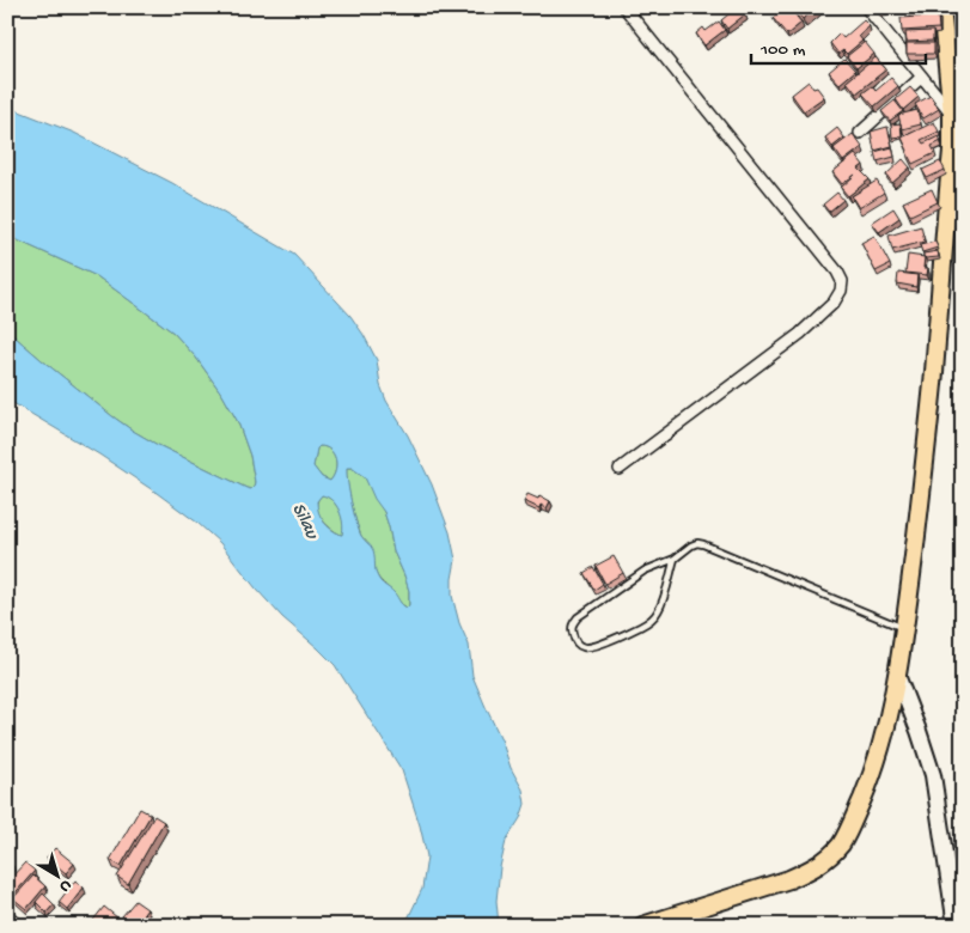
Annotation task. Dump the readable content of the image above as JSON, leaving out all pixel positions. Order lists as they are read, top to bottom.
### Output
{
  "water": ["Silau"],
  "scale_bar": "100 m",
  "north": "bottom right"
}
